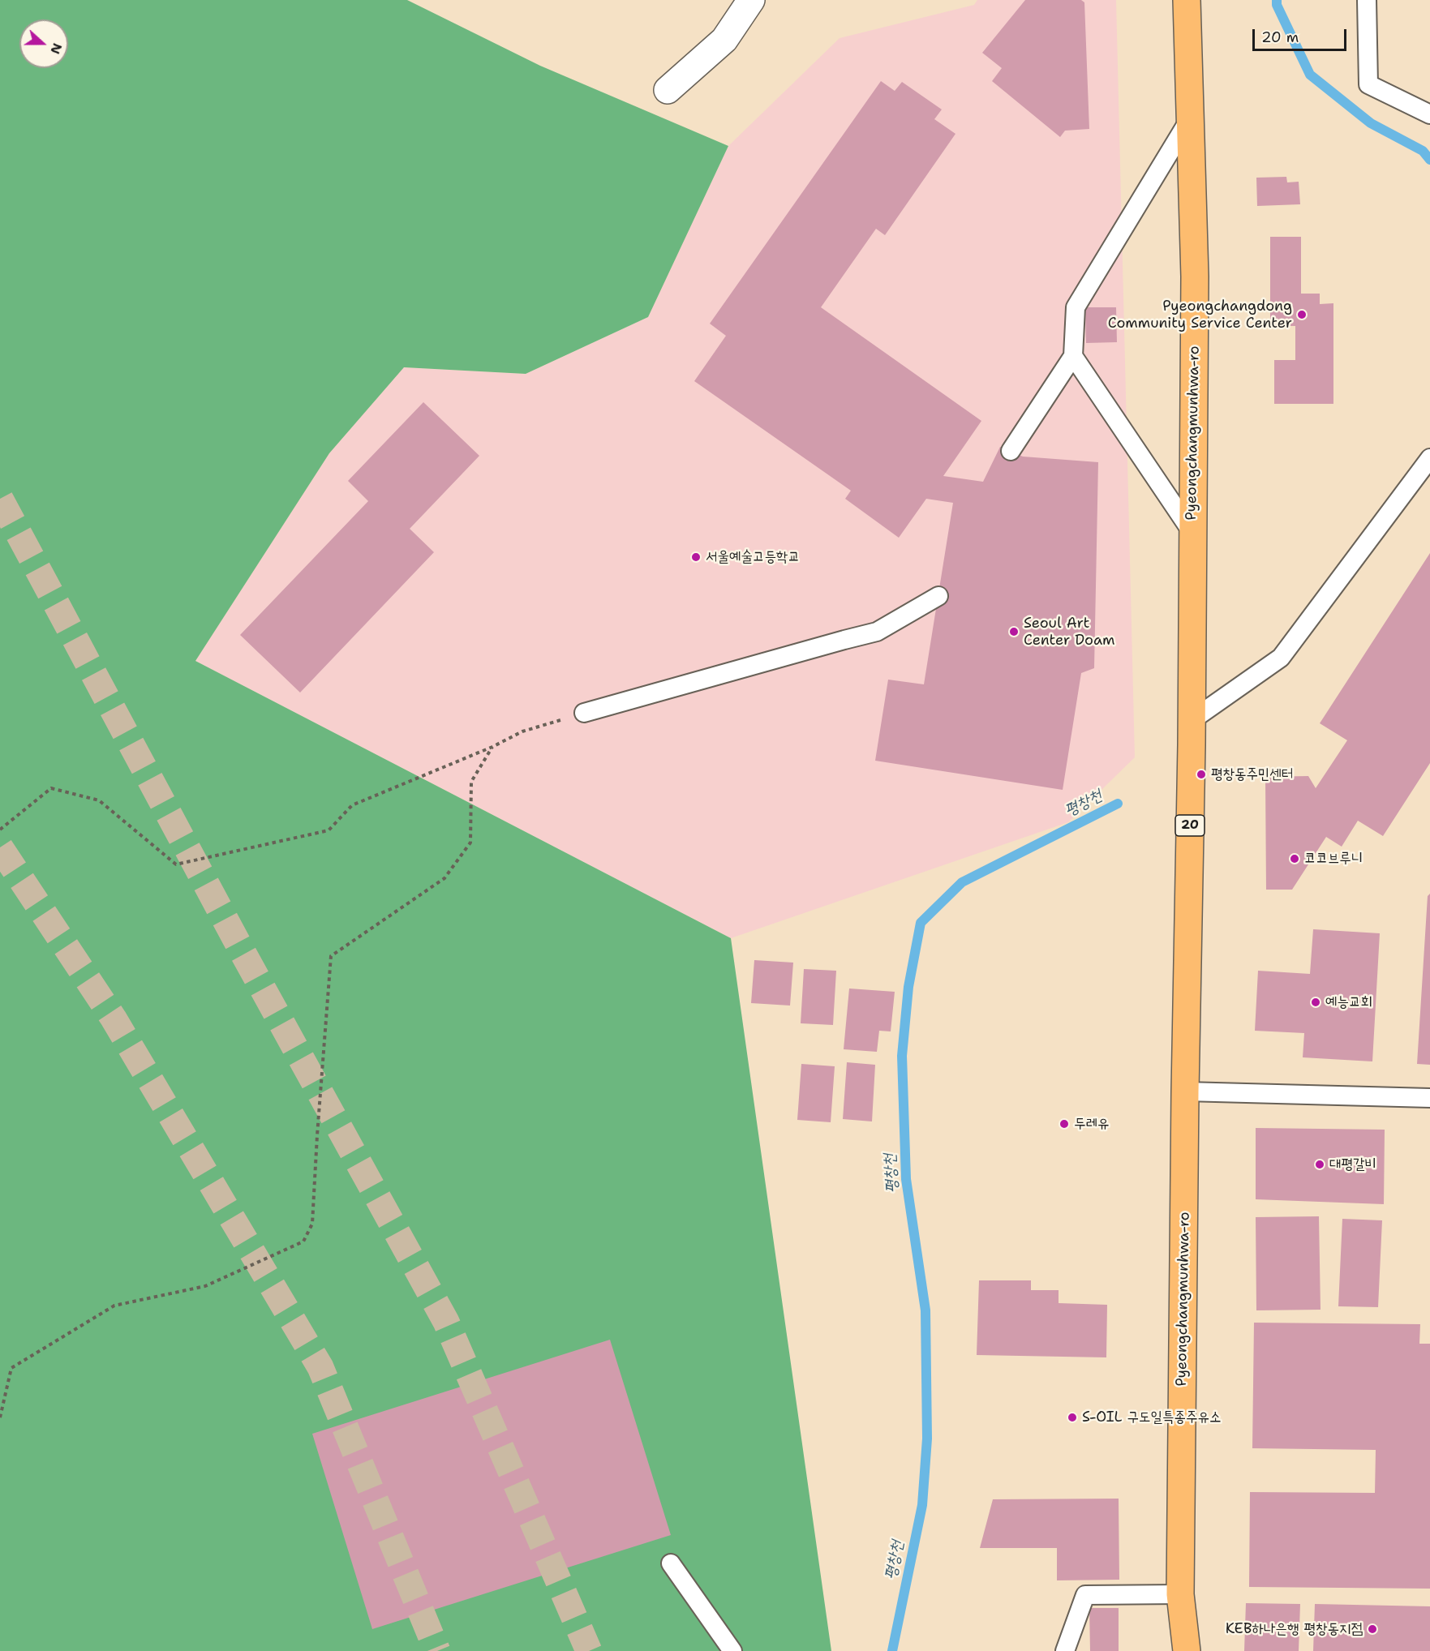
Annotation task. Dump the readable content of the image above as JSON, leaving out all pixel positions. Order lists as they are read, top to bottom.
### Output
{
  "streets": {
    "main road": ["Pyeongchangmunhwa-ro", "20"]
  },
  "water": ["평창천"],
  "places": [
    "Pyeongchangdong Community Service Center",
    "서울예술고등학교",
    "Seoul Art Center Doam",
    "평창동주민센터",
    "코코브루니",
    "예능교회",
    "두레유",
    "대평갈비",
    "S-OIL 구도일특종주유소",
    "KEB하나은행 평창동지점"
  ],
  "scale_bar": "20 m",
  "north": "right"
}
